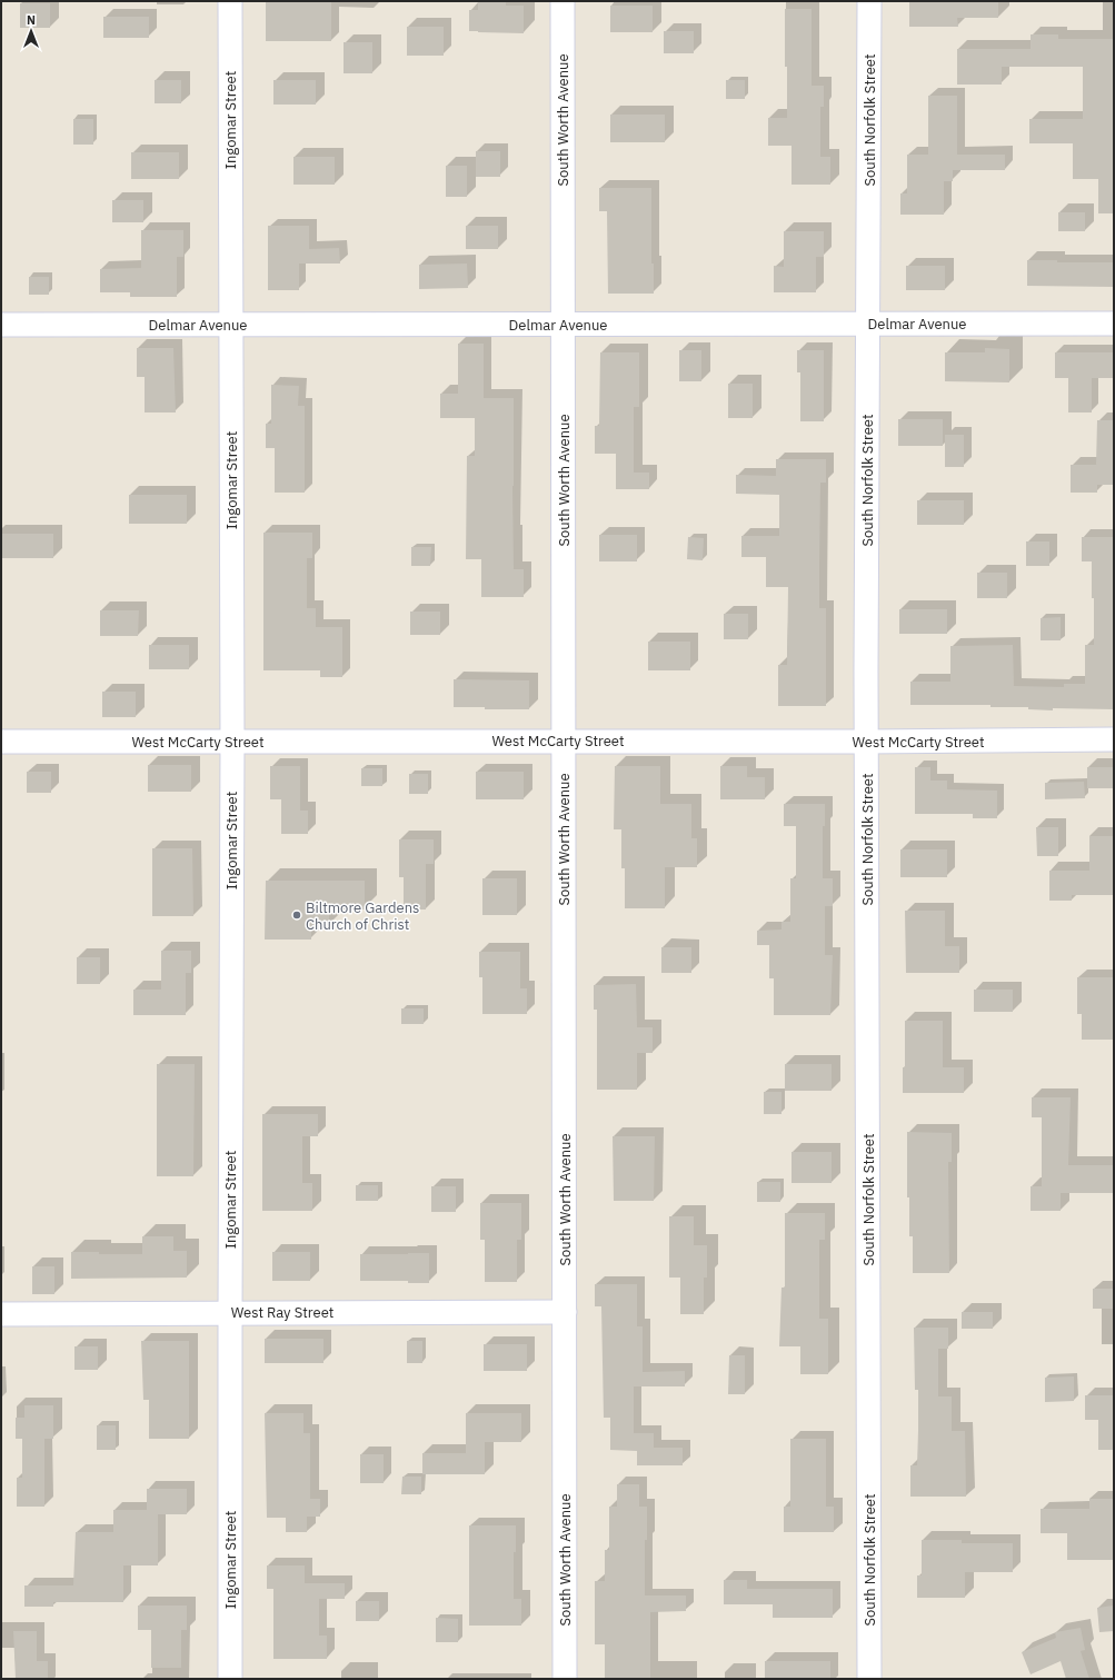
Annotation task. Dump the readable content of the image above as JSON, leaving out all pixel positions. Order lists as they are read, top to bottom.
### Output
{
  "streets": {
    "street": [
      "Ingomar Street",
      "South Worth Avenue",
      "South Norfolk Street",
      "Delmar Avenue",
      "West McCarty Street",
      "West Ray Street"
    ]
  },
  "crossings": [
    ["Ingomar Street", "Delmar Avenue"],
    ["Ingomar Street", "West McCarty Street"],
    ["Ingomar Street", "West Ray Street"],
    ["South Worth Avenue", "Delmar Avenue"],
    ["South Worth Avenue", "West McCarty Street"],
    ["South Worth Avenue", "West Ray Street"],
    ["South Norfolk Street", "Delmar Avenue"],
    ["South Norfolk Street", "West McCarty Street"]
  ],
  "places": ["Biltmore Gardens Church of Christ"],
  "north": "top"
}
